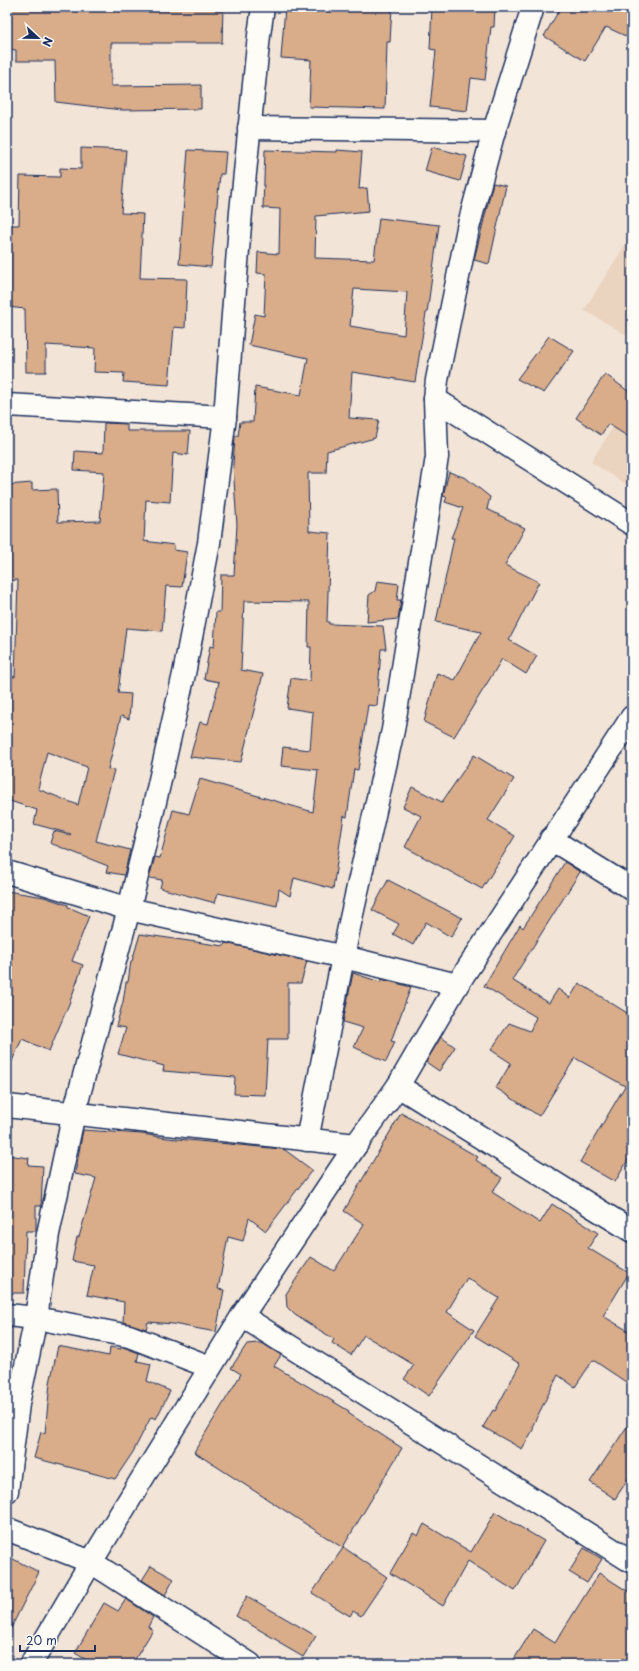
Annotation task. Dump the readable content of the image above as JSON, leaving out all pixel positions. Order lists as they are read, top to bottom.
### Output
{
  "scale_bar": "20 m",
  "north": "right"
}
